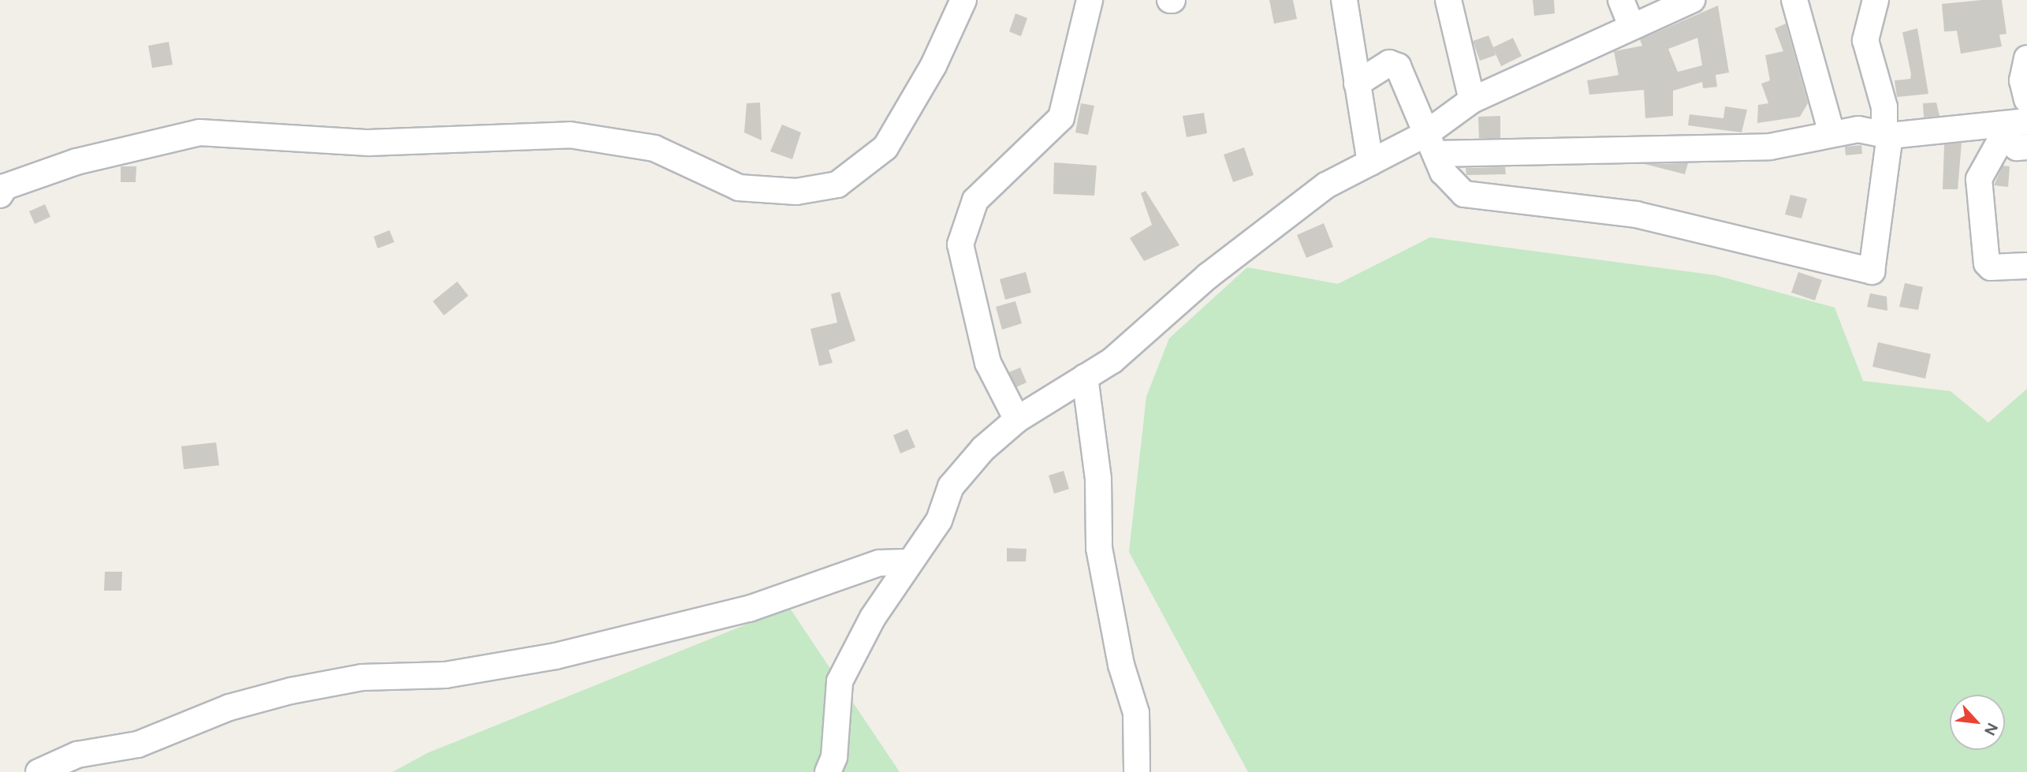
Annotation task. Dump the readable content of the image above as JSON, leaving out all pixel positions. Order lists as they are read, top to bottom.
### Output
{
  "north": "bottom right"
}
